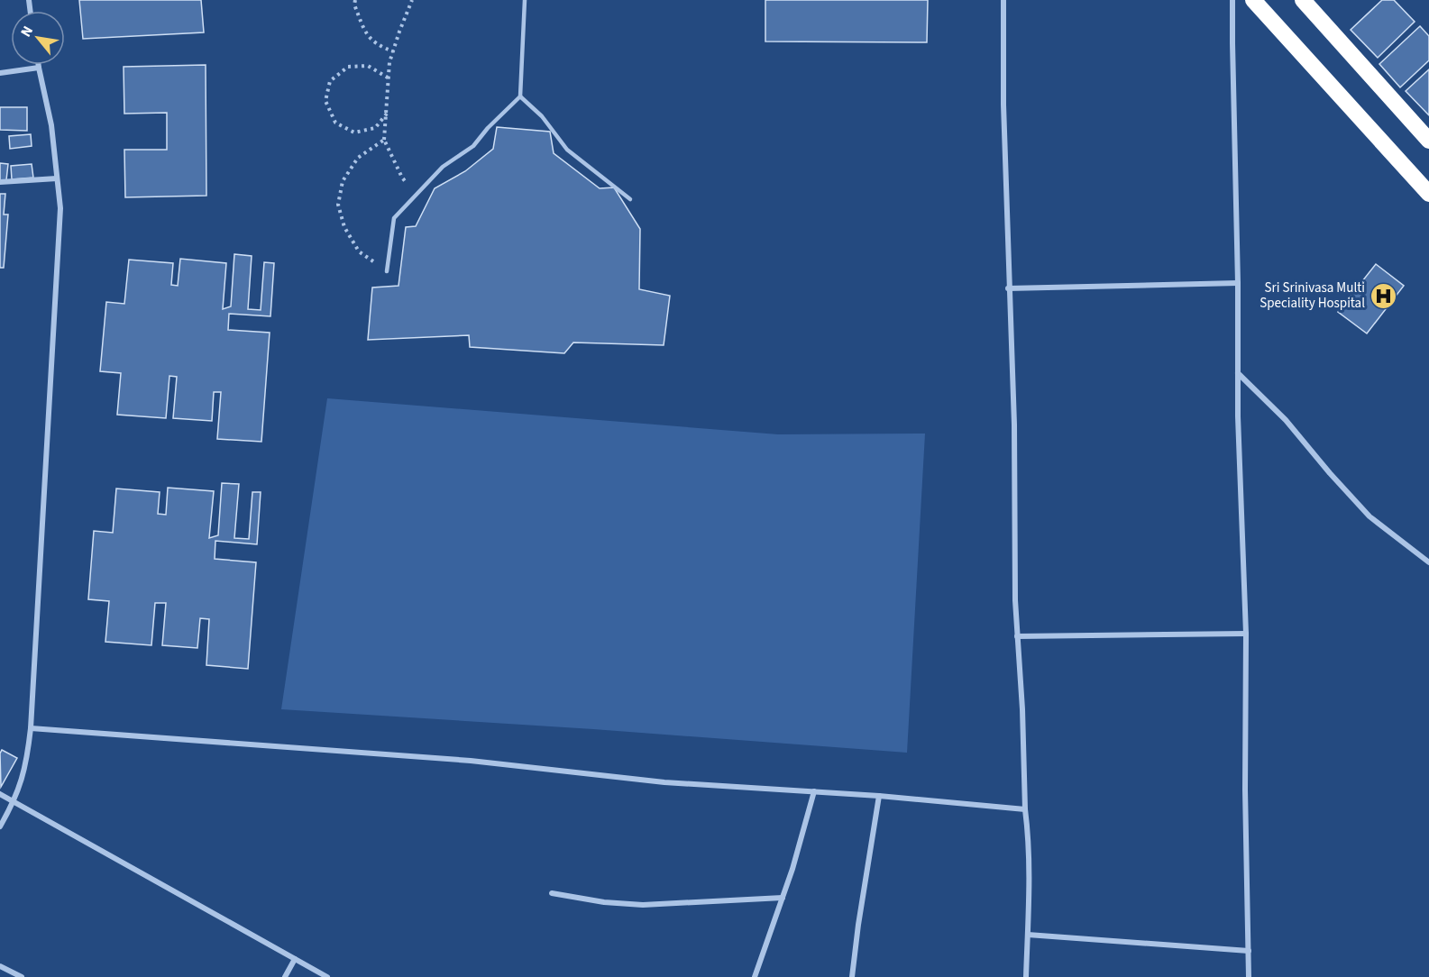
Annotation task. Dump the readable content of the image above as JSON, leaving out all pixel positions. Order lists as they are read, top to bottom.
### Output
{
  "places": {
    "hospital": ["Sri Srinivasa Multi Speciality Hospital"]
  },
  "north": "top left"
}
